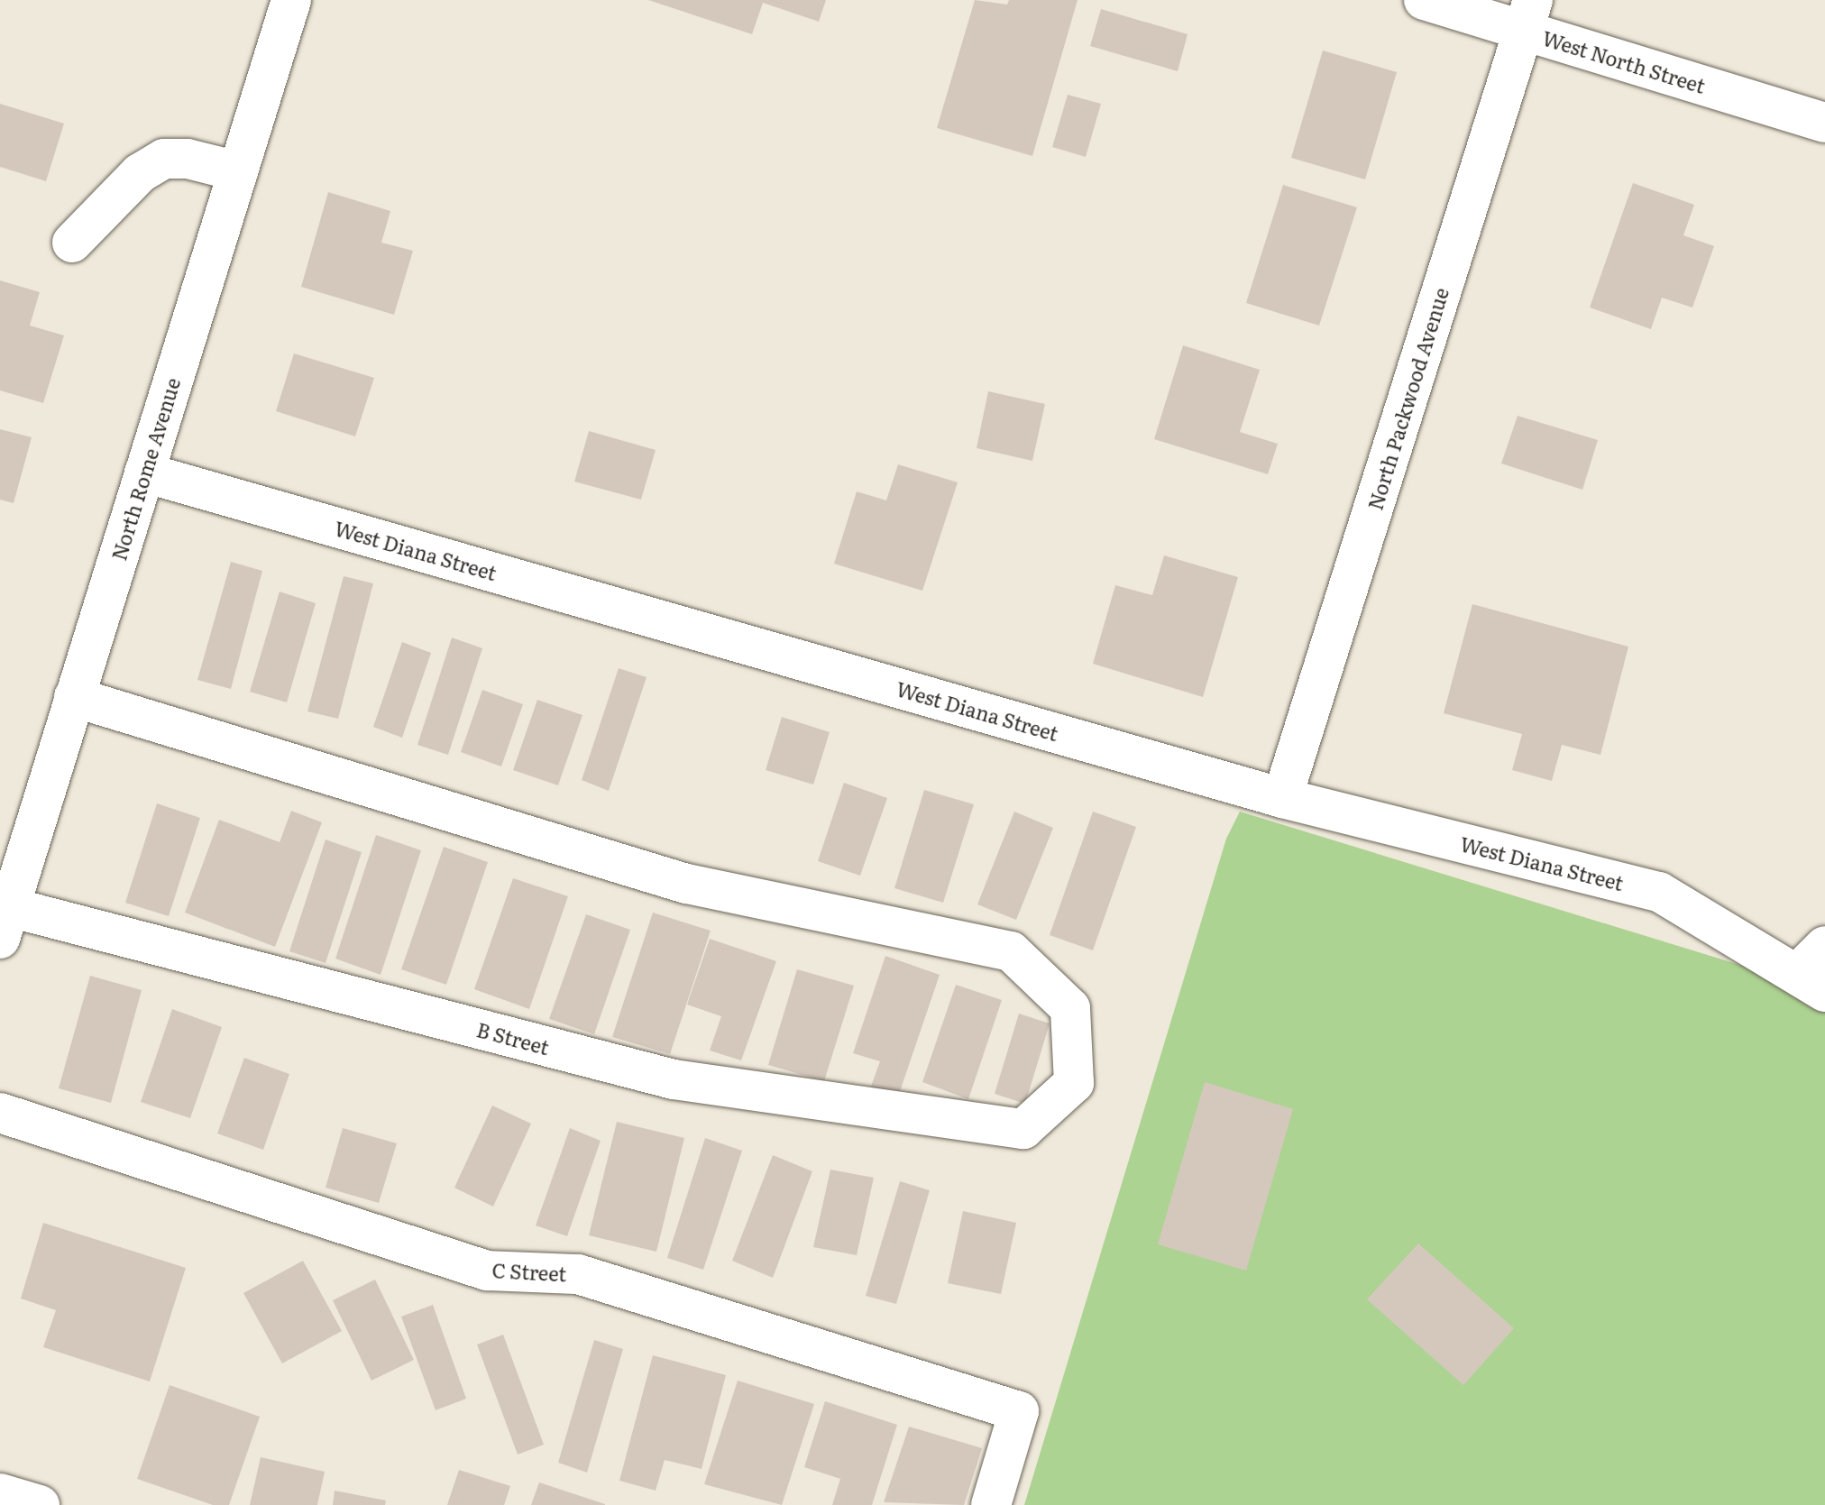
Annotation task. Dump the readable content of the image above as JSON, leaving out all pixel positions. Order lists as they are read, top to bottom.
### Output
{
  "streets": {
    "street": [
      "West North Street",
      "North Packwood Avenue",
      "North Rome Avenue",
      "West Diana Street",
      "B Street",
      "C Street"
    ]
  },
  "crossings": [
    ["West North Street", "North Packwood Avenue"],
    ["North Packwood Avenue", "West Diana Street"],
    ["North Rome Avenue", "West Diana Street"],
    ["North Rome Avenue", "B Street"]
  ]
}
